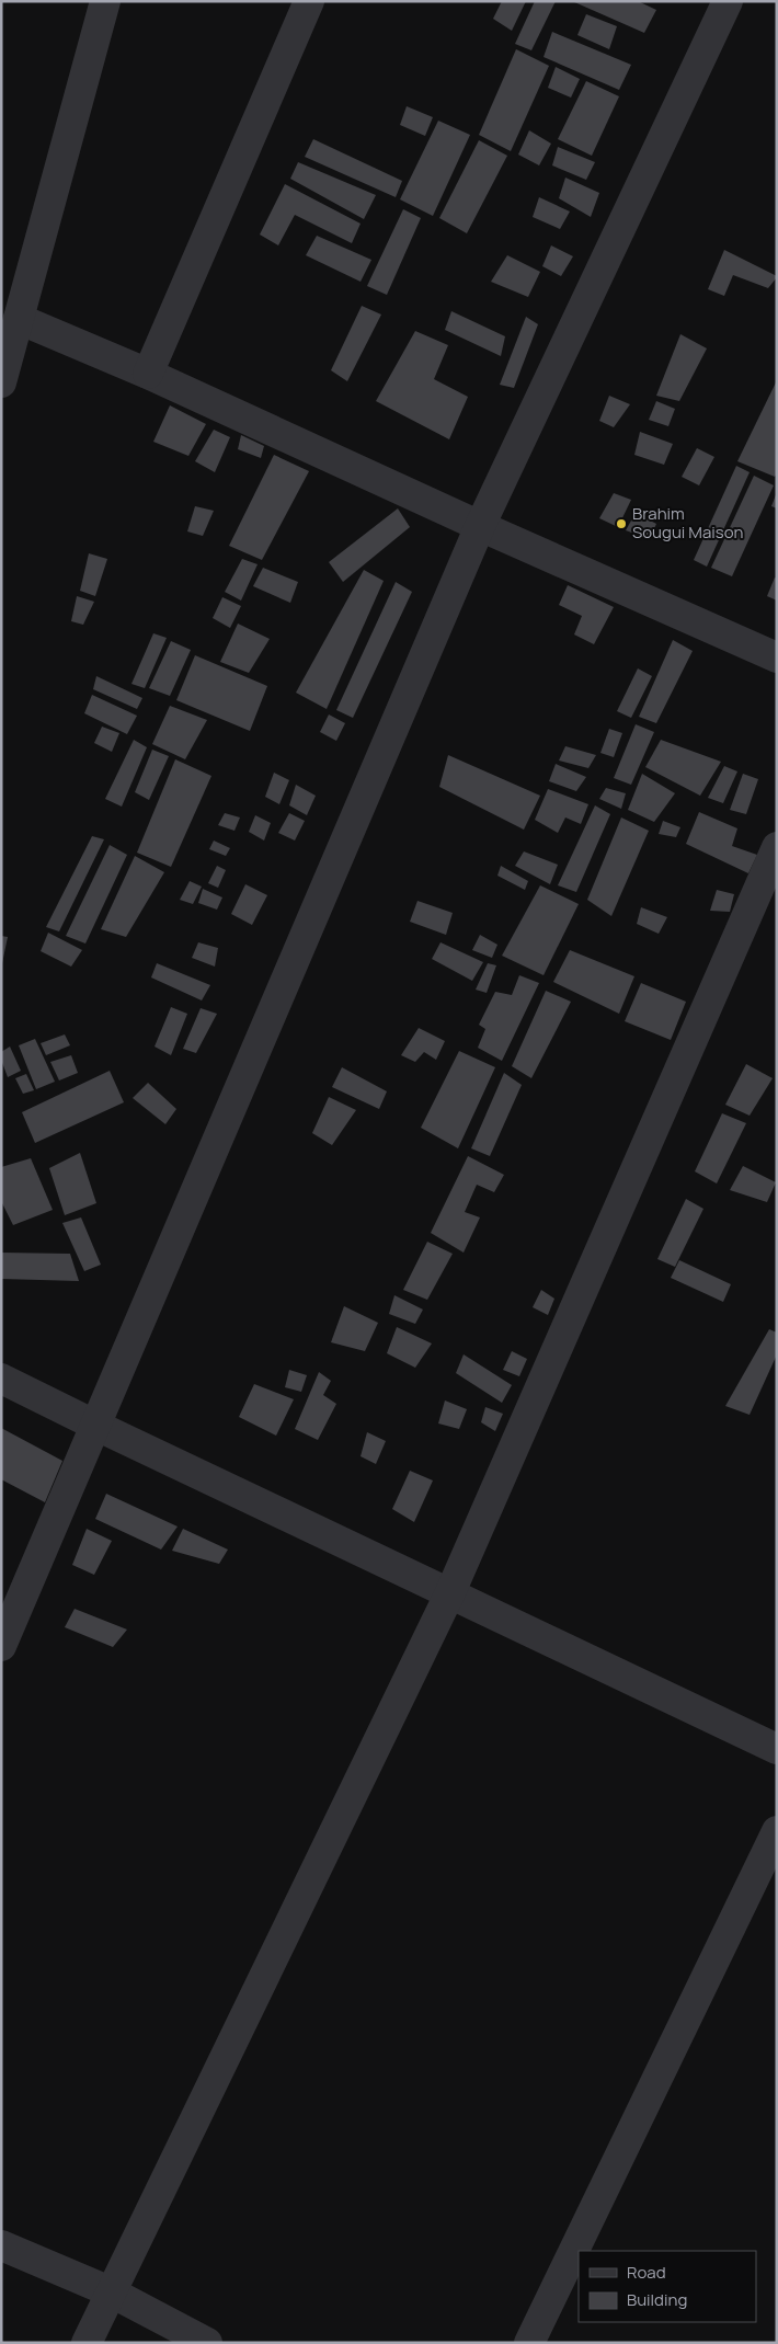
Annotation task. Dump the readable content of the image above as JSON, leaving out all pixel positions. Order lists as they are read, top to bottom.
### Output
{
  "places": ["Brahim Sougui Maison"],
  "legend": ["Road", "Building"]
}
